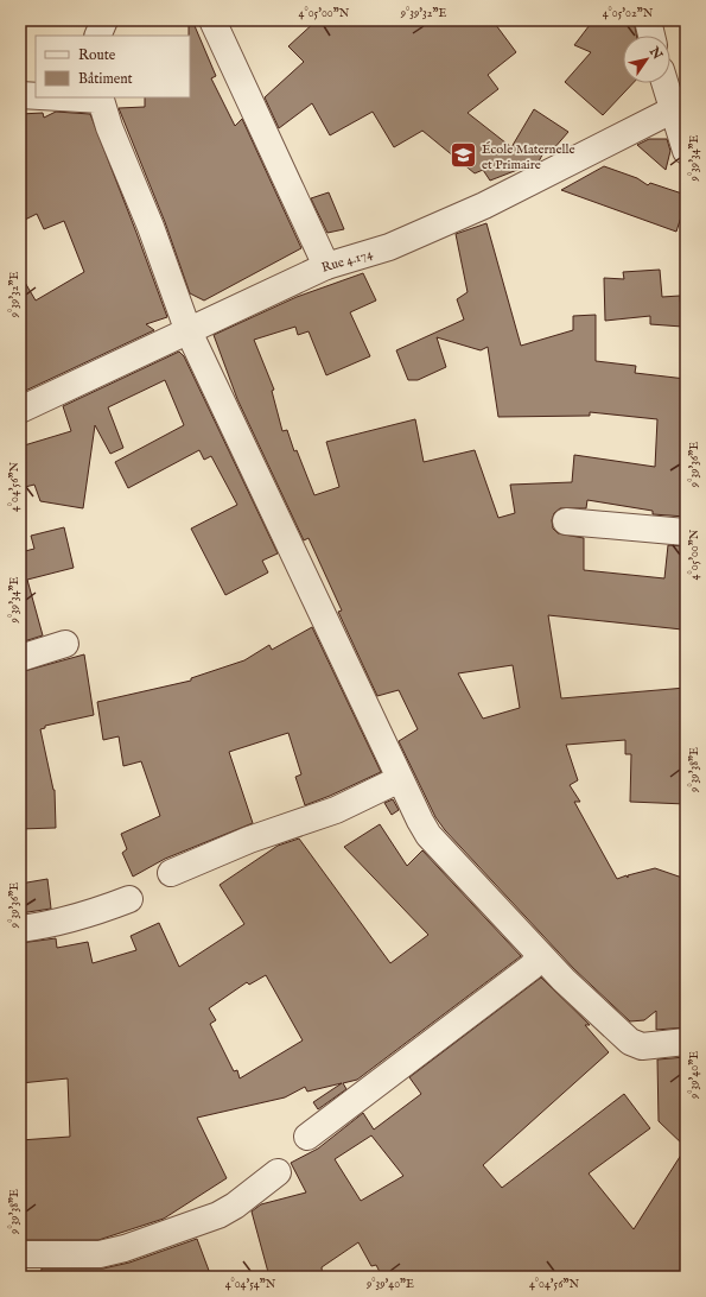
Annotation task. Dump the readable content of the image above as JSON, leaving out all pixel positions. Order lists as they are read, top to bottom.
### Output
{
  "streets": {
    "street": ["Rue 4.174"]
  },
  "places": {
    "school or university": ["École Maternelle et Primaire"]
  },
  "legend": ["Route", "Bâtiment"],
  "north": "top right",
  "coordinates": [
    "4°05'00\"N",
    "9°39'32\"E",
    "4°05'02\"N",
    "9°39'34\"E",
    "9°39'36\"E",
    "4°04'56\"N",
    "9°39'38\"E",
    "9°39'40\"E",
    "4°04'54\"N"
  ]
}
